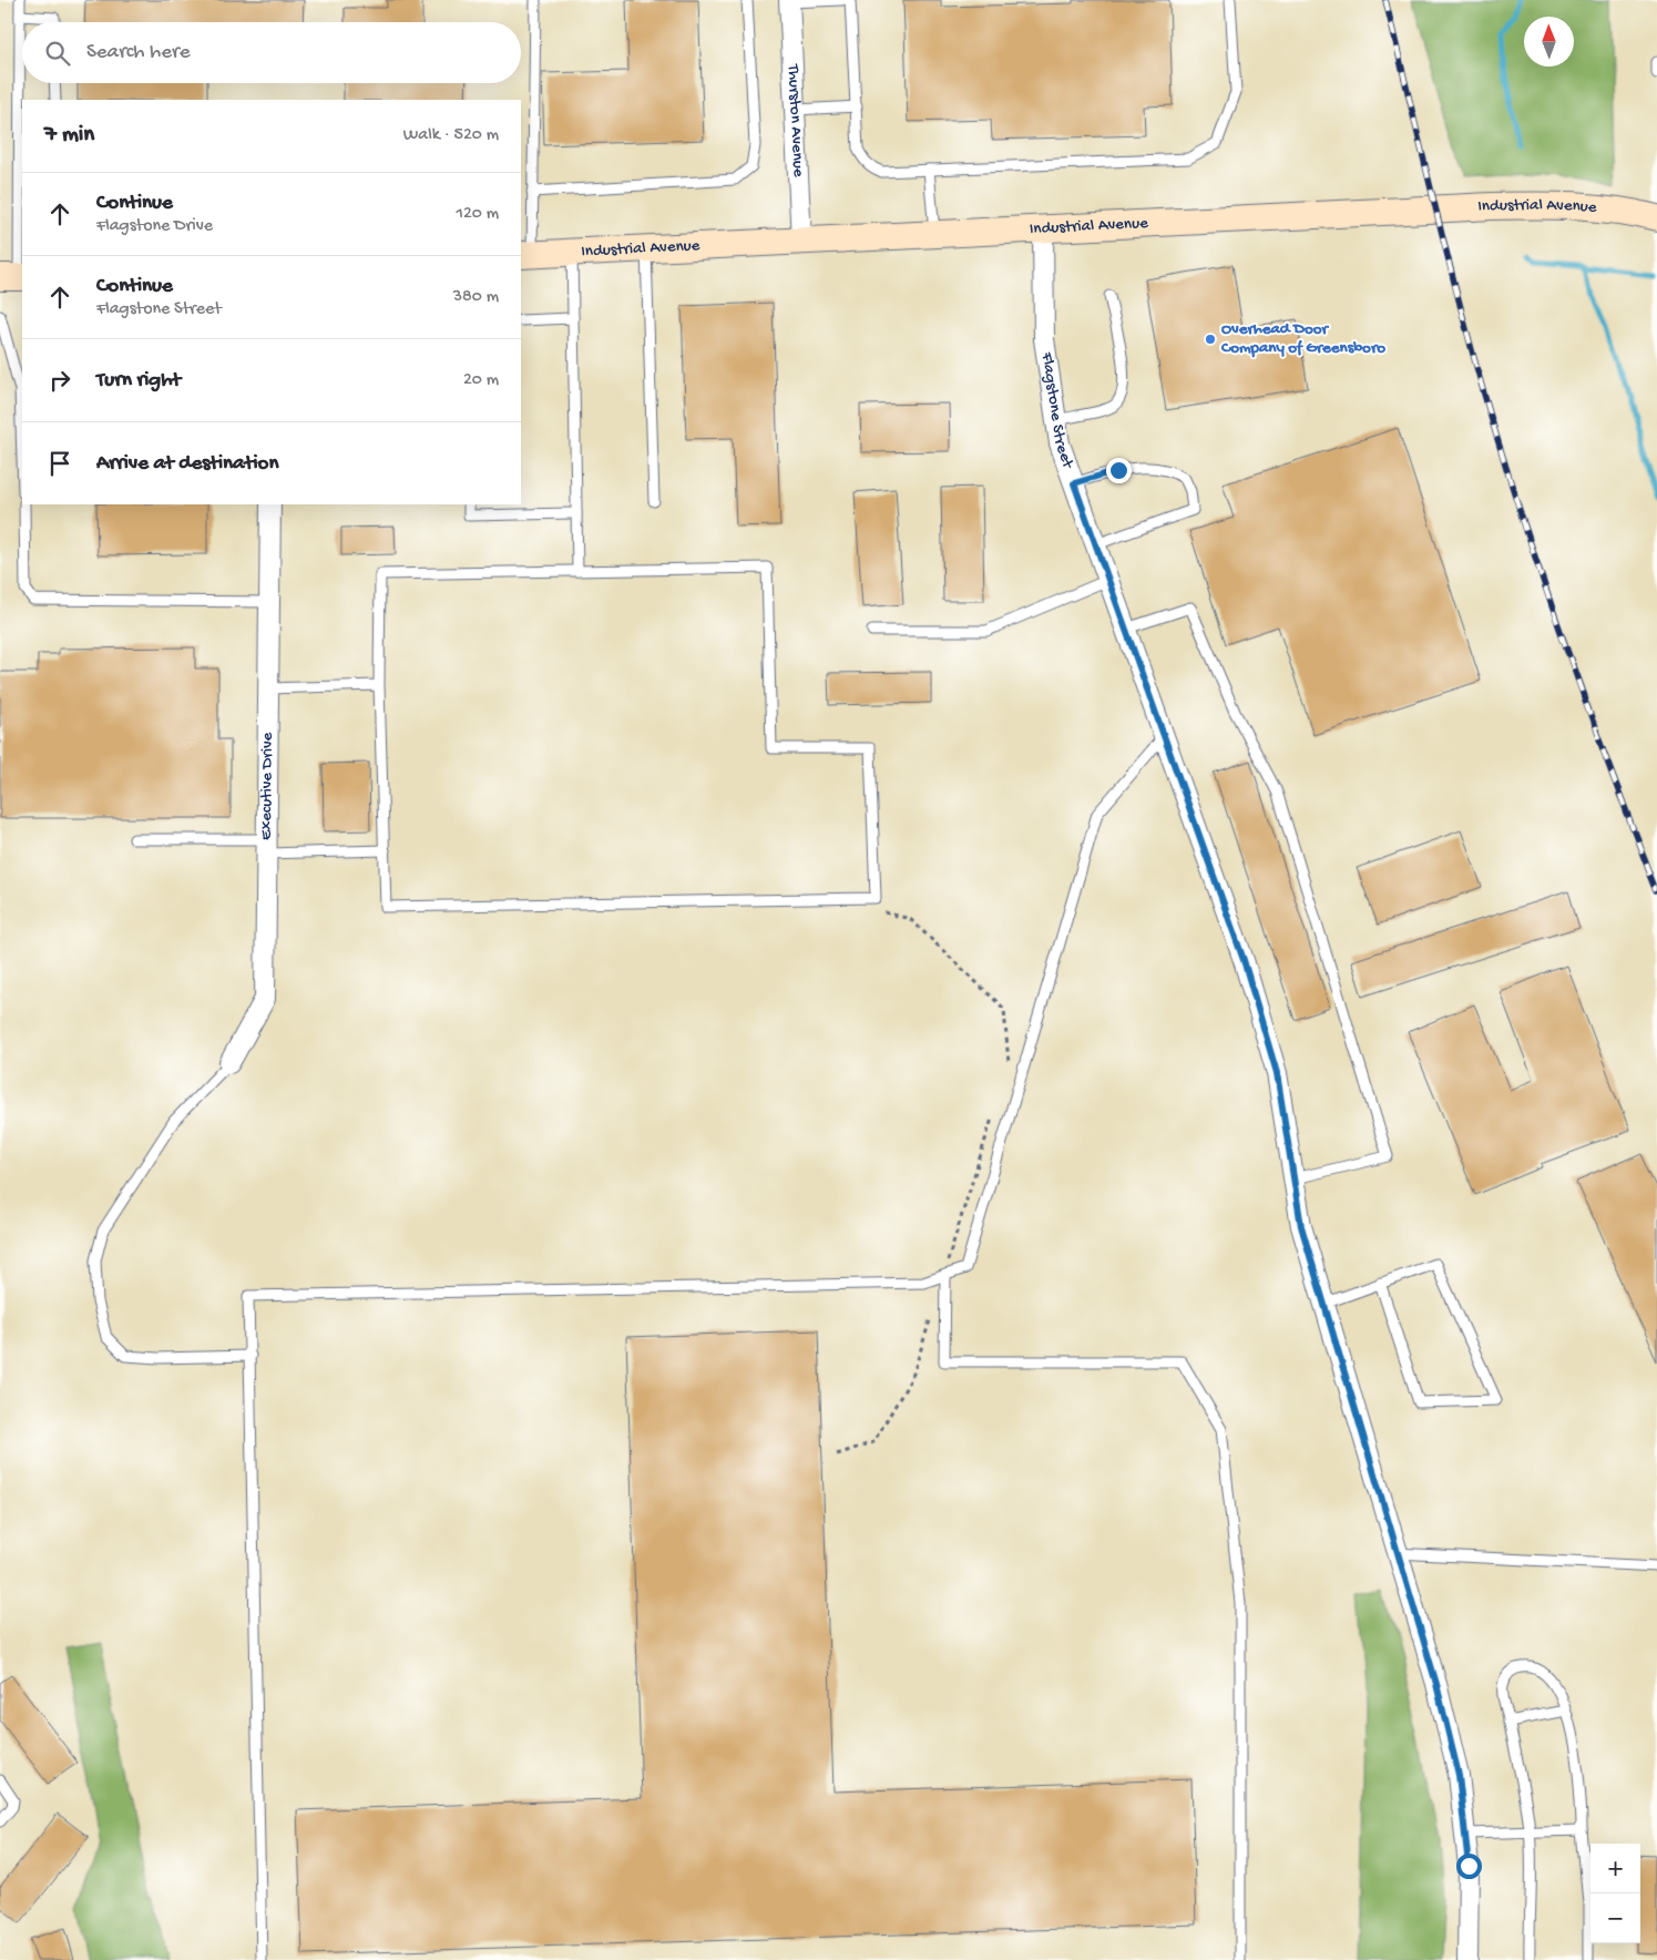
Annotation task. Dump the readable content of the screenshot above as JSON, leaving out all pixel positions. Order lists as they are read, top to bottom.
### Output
{
  "streets": {
    "main road": ["Industrial Avenue"],
    "street": ["Thurston Avenue", "Flagstone Street", "Executive Drive"]
  },
  "crossings": [
    ["Thurston Avenue", "Industrial Avenue"],
    ["Industrial Avenue", "Flagstone Street"]
  ],
  "places": ["Overhead Door Company of Greensboro"],
  "north": "top",
  "page": {
    "search": "Search here",
    "heading": ["7 min", "Walk · 520 m"],
    "list": [
      ["Continue", "Flagstone Drive", "120 m"],
      ["Continue", "Flagstone Street", "380 m"],
      ["Turn right", "20 m"],
      "Arrive at destination"
    ],
    "map_buttons": ["+", "−"]
  }
}
